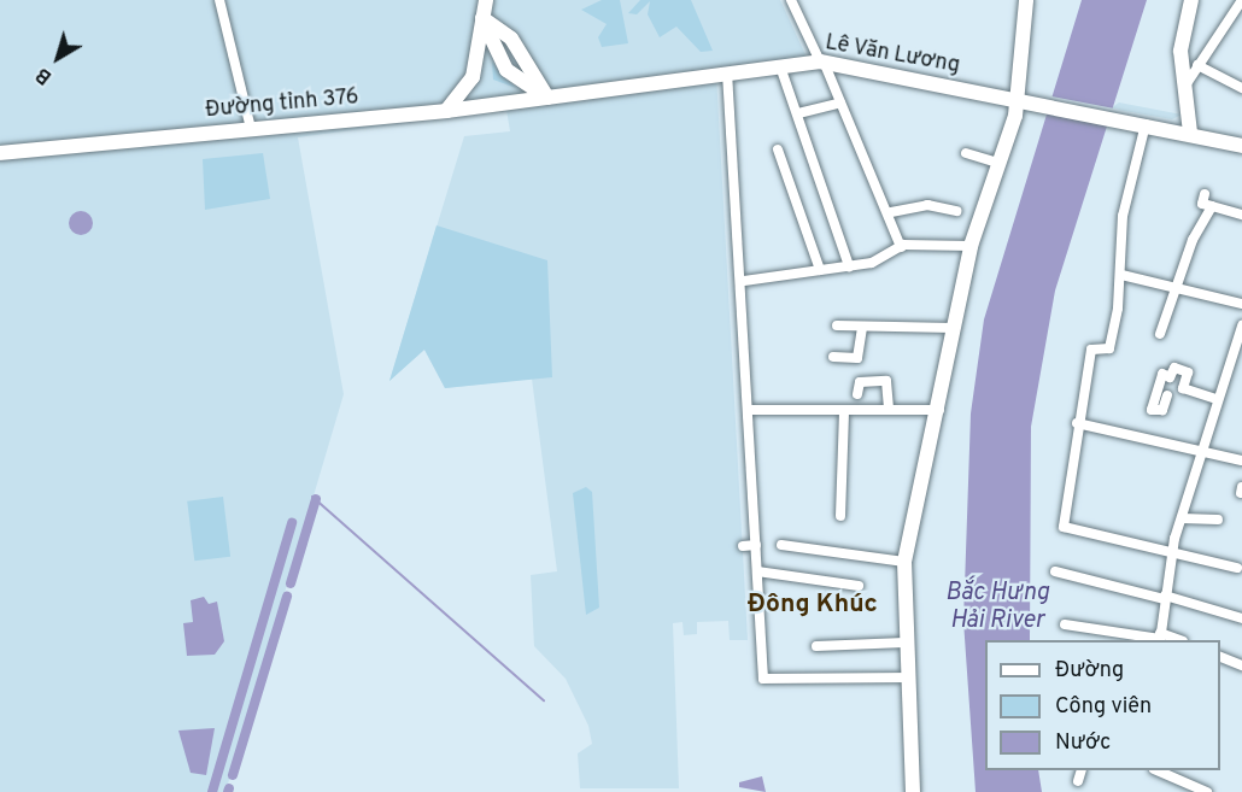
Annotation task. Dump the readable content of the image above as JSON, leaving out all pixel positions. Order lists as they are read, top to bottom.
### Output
{
  "streets": {
    "main road": ["Lê Văn Lương", "Đường tỉnh 376"]
  },
  "crossings": [
    ["Lê Văn Lương", "Đường tỉnh 376"]
  ],
  "districts": ["Đông Khúc"],
  "water": ["Bắc Hưng Hải River"],
  "legend": ["Đường", "Công viên", "Nước"],
  "north": "bottom left"
}
